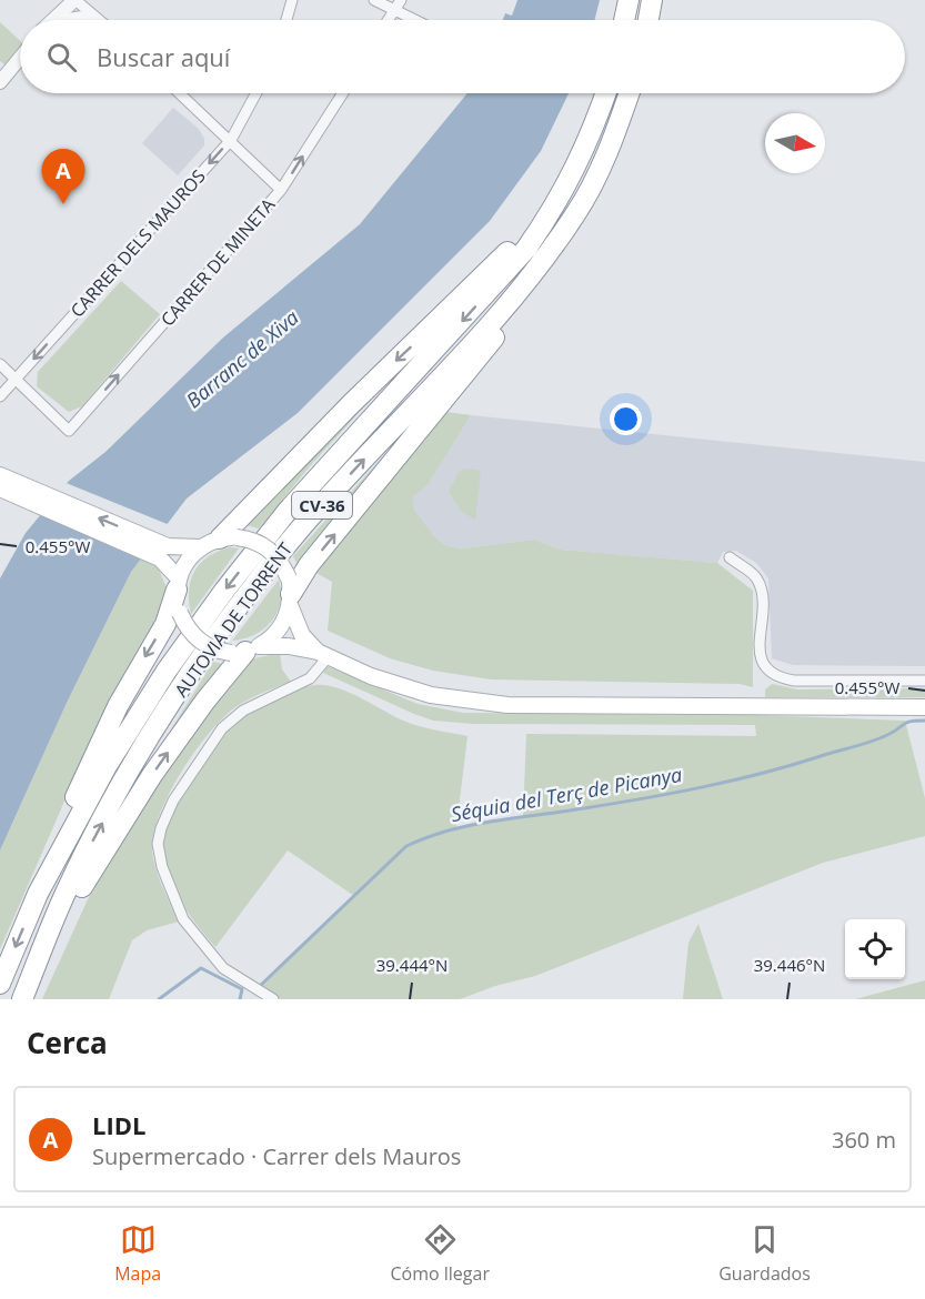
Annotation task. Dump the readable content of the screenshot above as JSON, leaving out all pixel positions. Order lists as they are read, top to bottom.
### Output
{
  "streets": {
    "highway": ["CV-36", "AUTOVIA DE TORRENT"],
    "street": ["CARRER DELS MAUROS", "CARRER DE MINETA"]
  },
  "crossings": [
    ["CARRER DELS MAUROS", "CARRER DE MINETA"]
  ],
  "one_way": ["CARRER DELS MAUROS", "CARRER DE MINETA"],
  "water": ["Barranc de Xiva", "Séquia del Terç de Picanya"],
  "north": "right",
  "page": {
    "search": "Buscar aquí",
    "pins": "A",
    "heading": "Cerca",
    "list": [
      {
        "mark": "A",
        "name": "LIDL",
        "note": "Supermercado · Carrer dels Mauros",
        "value": "360 m"
      }
    ],
    "nav": ["Mapa", "Cómo llegar", "Guardados"]
  },
  "coordinates": ["0.455°W", "39.444°N", "39.446°N"]
}
